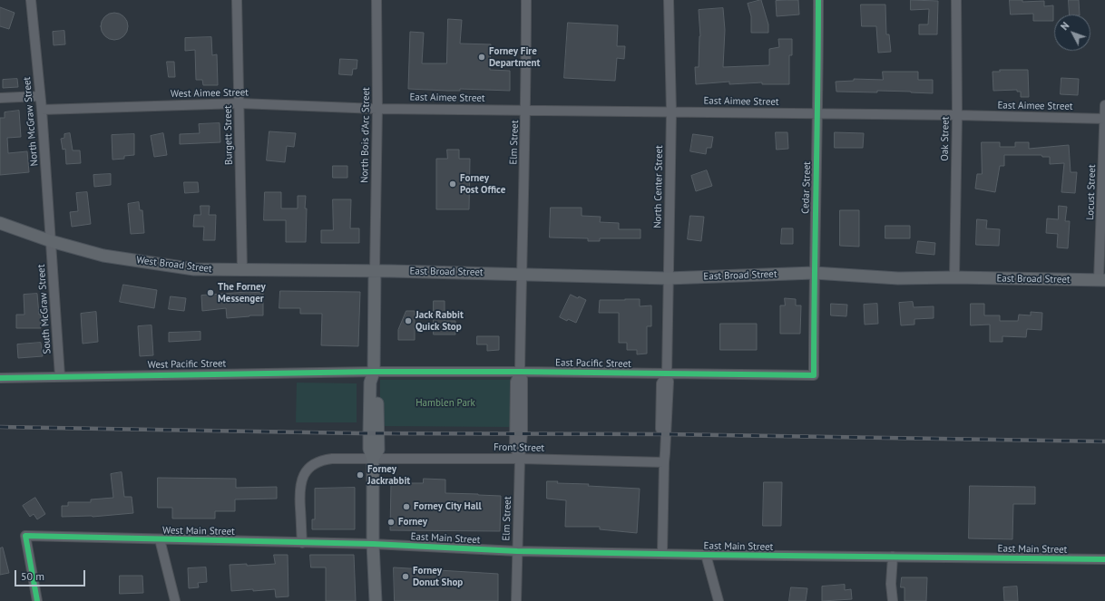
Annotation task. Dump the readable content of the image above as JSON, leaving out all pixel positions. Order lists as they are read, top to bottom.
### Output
{
  "streets": {
    "main road": ["West Broad Street", "East Broad Street"],
    "street": [
      "West Aimee Street",
      "East Aimee Street",
      "North McGraw Street",
      "Burgett Street",
      "North Bois d’Arc Street",
      "Oak Street",
      "Elm Street",
      "North Center Street",
      "Cedar Street",
      "Locust Street",
      "South McGraw Street",
      "East Pacific Street",
      "West Pacific Street",
      "Front Street",
      "West Main Street",
      "East Main Street"
    ]
  },
  "crossings": [
    ["West Aimee Street", "East Aimee Street"],
    ["West Aimee Street", "North McGraw Street"],
    ["West Aimee Street", "Burgett Street"],
    ["West Aimee Street", "North Bois d’Arc Street"],
    ["East Aimee Street", "North Bois d’Arc Street"],
    ["East Aimee Street", "Oak Street"],
    ["East Aimee Street", "Elm Street"],
    ["East Aimee Street", "North Center Street"],
    ["East Aimee Street", "Cedar Street"],
    ["East Aimee Street", "Locust Street"],
    ["North McGraw Street", "West Broad Street"],
    ["North McGraw Street", "South McGraw Street"],
    ["Burgett Street", "West Broad Street"],
    ["North Bois d’Arc Street", "West Broad Street"],
    ["North Bois d’Arc Street", "East Broad Street"],
    ["Oak Street", "East Broad Street"],
    ["Elm Street", "East Broad Street"],
    ["Elm Street", "East Pacific Street"],
    ["Elm Street", "Front Street"],
    ["Elm Street", "East Main Street"],
    ["North Center Street", "East Broad Street"],
    ["North Center Street", "East Pacific Street"],
    ["North Center Street", "Front Street"],
    ["North Center Street", "East Main Street"],
    ["Cedar Street", "East Broad Street"],
    ["Cedar Street", "East Pacific Street"],
    ["Locust Street", "East Broad Street"],
    ["West Broad Street", "East Broad Street"],
    ["West Broad Street", "South McGraw Street"],
    ["South McGraw Street", "West Pacific Street"],
    ["East Pacific Street", "West Pacific Street"],
    ["Front Street", "West Main Street"],
    ["West Main Street", "East Main Street"]
  ],
  "parks": ["Hamblen Park"],
  "places": [
    "Forney Fire Department",
    "Forney Post Office",
    "The Forney Messenger",
    "Jack Rabbit Quick Stop",
    "Forney Jackrabbit",
    "Forney City Hall",
    "Forney",
    "Forney Donut Shop"
  ],
  "scale_bar": "50 m",
  "north": "top left"
}
